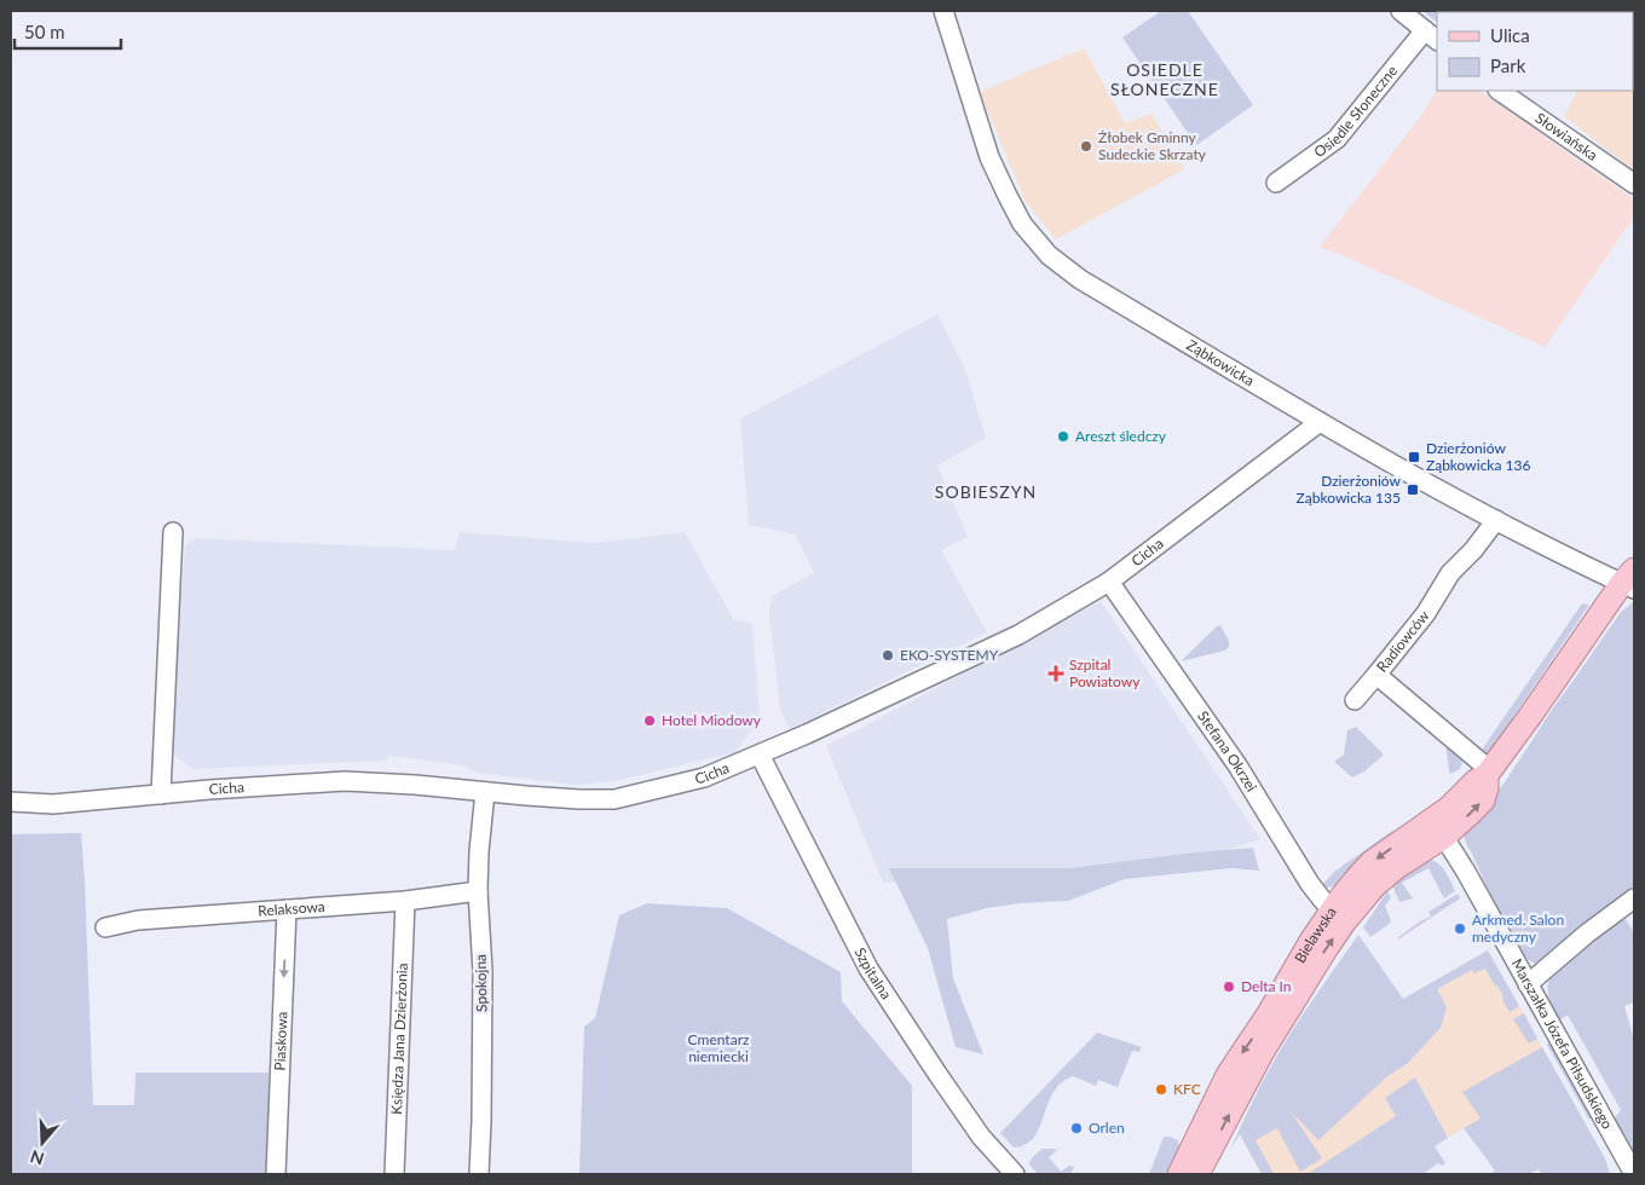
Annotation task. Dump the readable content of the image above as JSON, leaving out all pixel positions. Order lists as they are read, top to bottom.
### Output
{
  "streets": {
    "main road": ["Bielawska"],
    "street": [
      "Osiedle Słoneczne",
      "Słowiańska",
      "Ząbkowicka",
      "Cicha",
      "Radiowców",
      "Stefana Okrzei",
      "Relaksowa",
      "Szpitalna",
      "Spokojna",
      "Księdza Jana Dzierżonia",
      "Piaskowa",
      "Marszałka Józefa Piłsudskiego"
    ]
  },
  "crossings": [
    ["Ząbkowicka", "Cicha"],
    ["Ząbkowicka", "Radiowców"],
    ["Ząbkowicka", "Bielawska"],
    ["Cicha", "Stefana Okrzei"],
    ["Cicha", "Szpitalna"],
    ["Cicha", "Spokojna"],
    ["Radiowców", "Bielawska"],
    ["Stefana Okrzei", "Bielawska"],
    ["Relaksowa", "Spokojna"],
    ["Relaksowa", "Księdza Jana Dzierżonia"],
    ["Relaksowa", "Piaskowa"],
    ["Bielawska", "Marszałka Józefa Piłsudskiego"]
  ],
  "one_way": ["Piaskowa"],
  "districts": ["OSIEDLE SŁONECZNE", "SOBIESZYN"],
  "parks": ["Cmentarz niemiecki"],
  "places": {
    "other": [
      "Żłobek Gminny Sudeckie Skrzaty",
      "Areszt śledczy",
      "EKO-SYSTEMY",
      "Hotel Miodowy",
      "Arkmed. Salon medyczny",
      "Delta In",
      "KFC",
      "Orlen"
    ],
    "transit": ["Dzierżoniów Ząbkowicka 136", "Dzierżoniów Ząbkowicka 135"],
    "health": ["Szpital Powiatowy"]
  },
  "legend": ["Ulica", "Park"],
  "scale_bar": "50 m",
  "north": "bottom"
}
